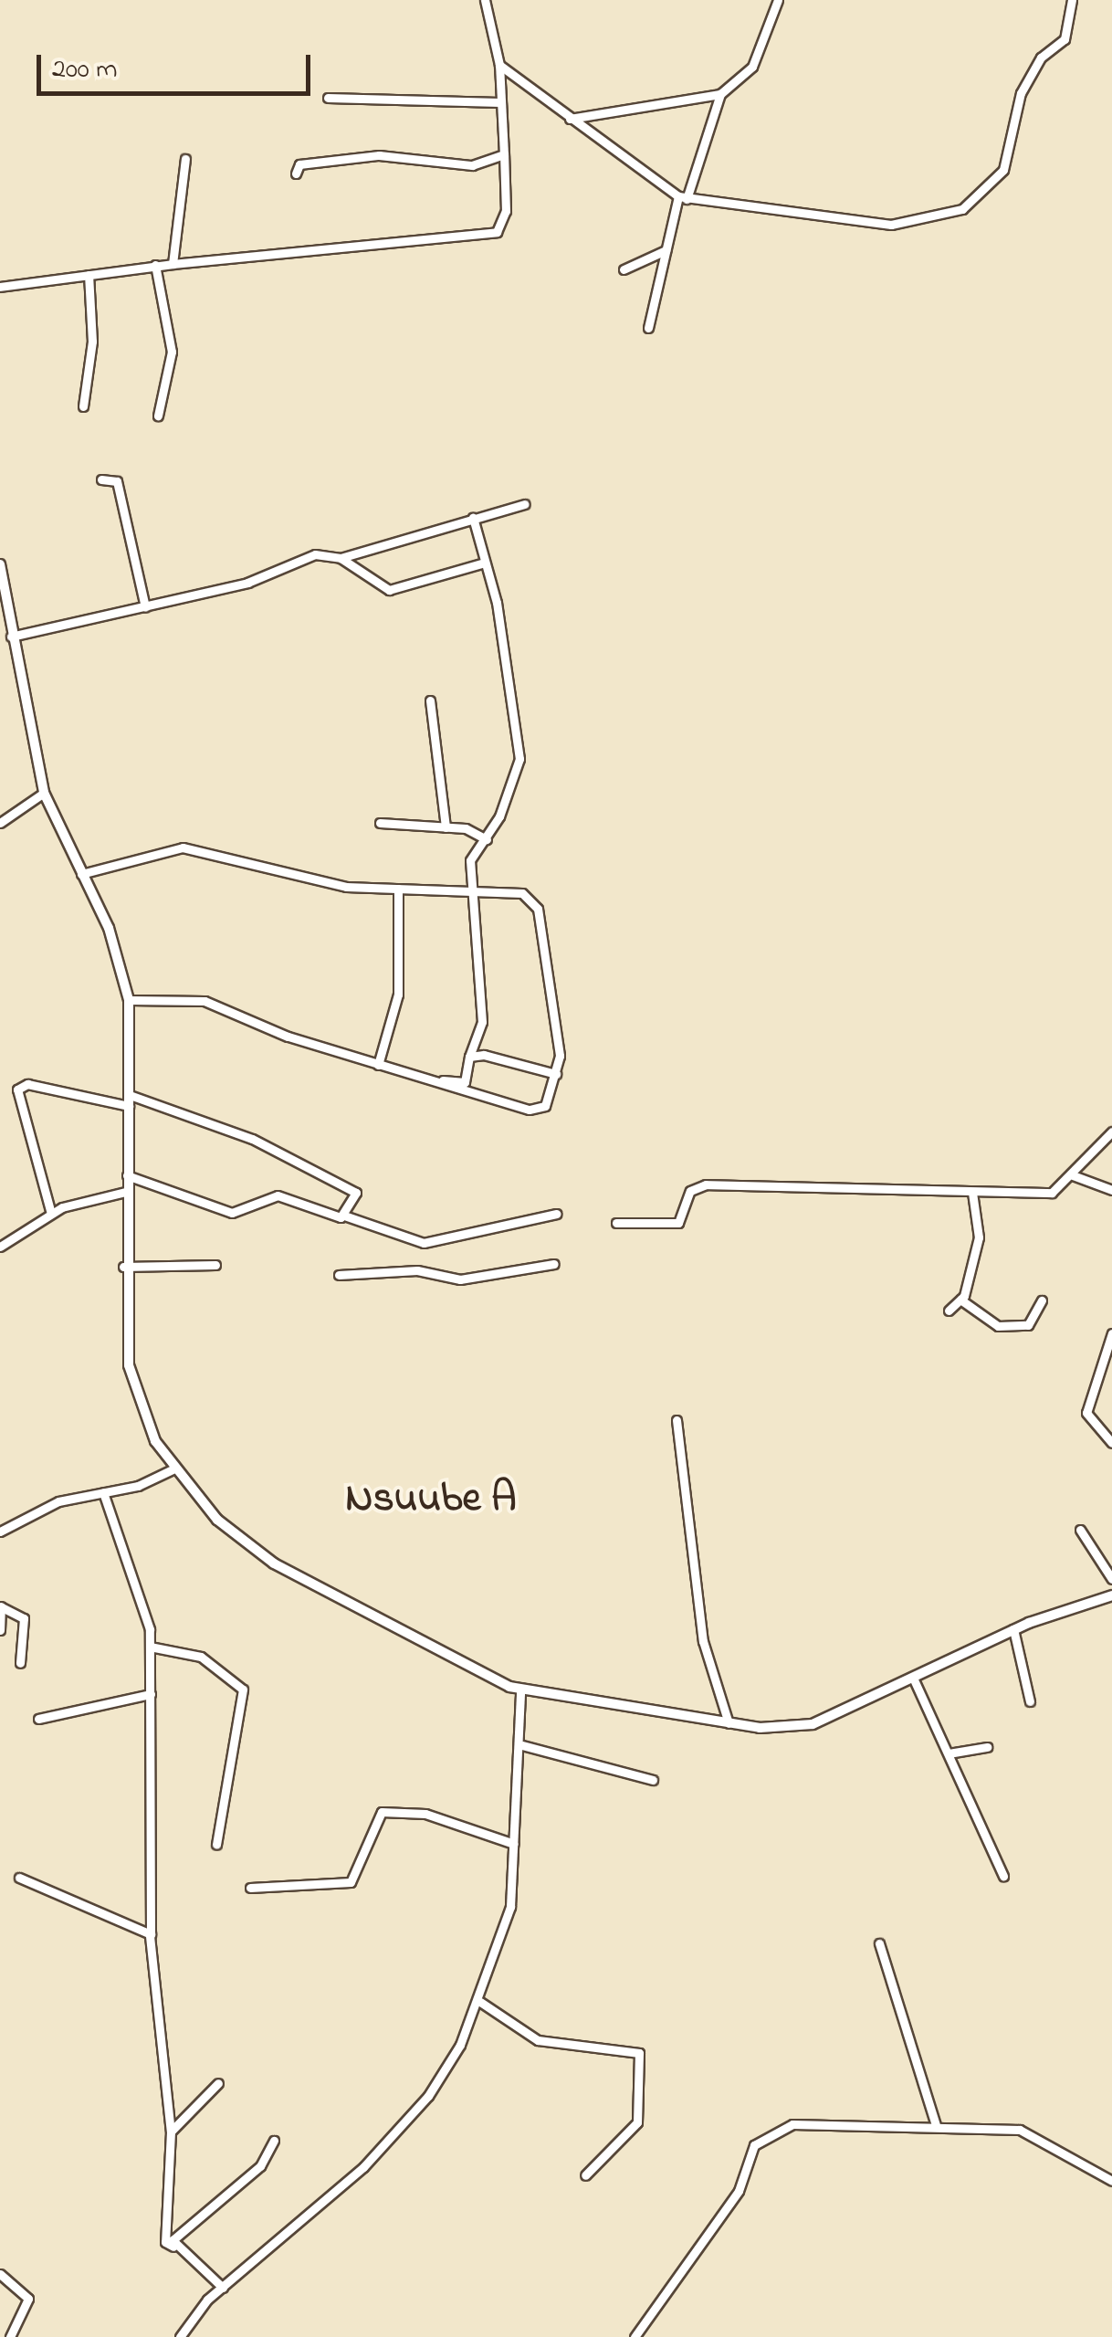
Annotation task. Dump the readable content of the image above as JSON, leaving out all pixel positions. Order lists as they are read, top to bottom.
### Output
{
  "districts": ["Nsuube A"],
  "scale_bar": "200 m"
}
